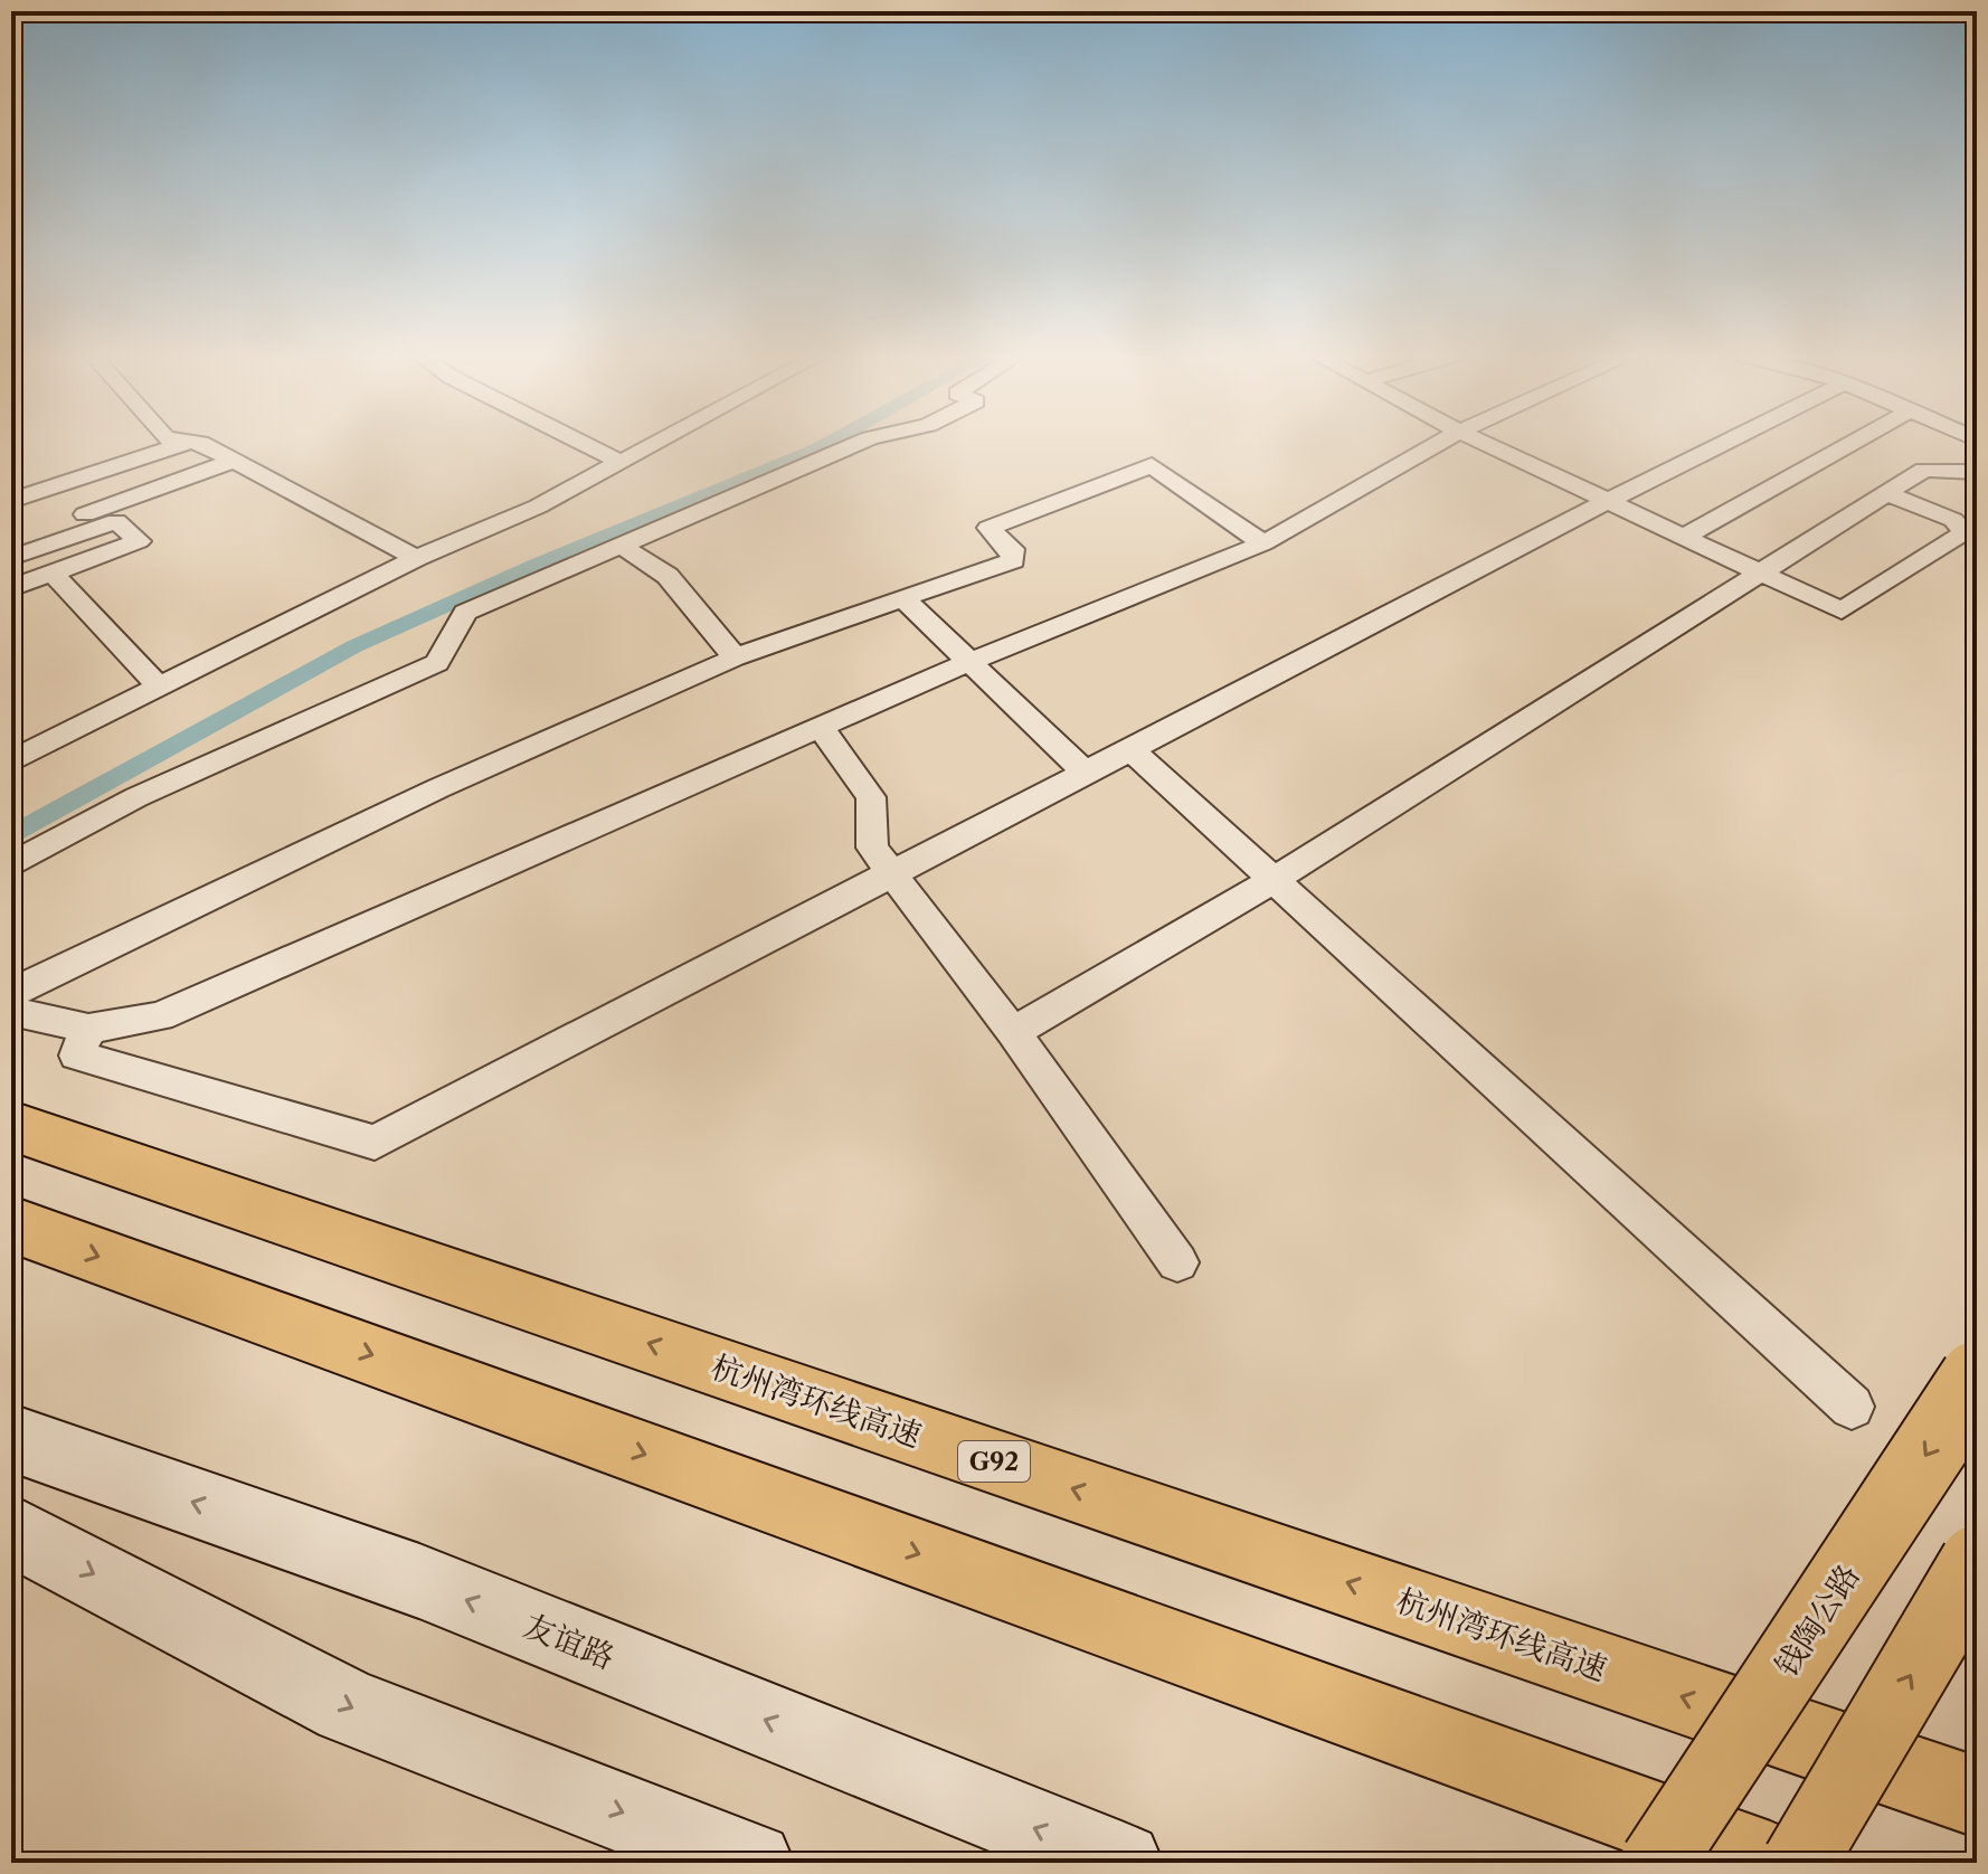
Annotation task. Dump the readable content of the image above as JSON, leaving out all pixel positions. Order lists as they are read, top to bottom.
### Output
{
  "streets": {
    "main road": [
      "杭州湾环线高速",
      "G92",
      "钱陶公路",
      "友谊路"
    ]
  }
}
